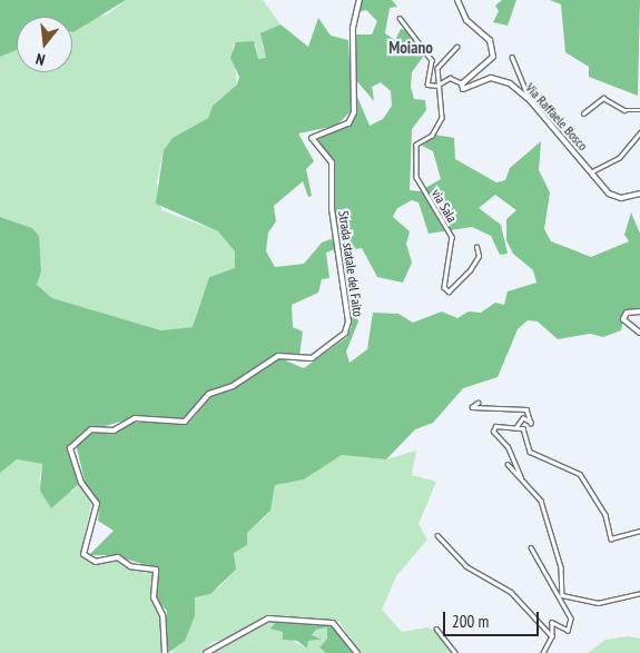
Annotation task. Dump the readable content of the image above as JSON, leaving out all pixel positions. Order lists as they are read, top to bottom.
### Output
{
  "streets": {
    "street": ["Via Raffaele Bosco", "via Sala", "Strada statale del Faito"]
  },
  "districts": ["Moiano"],
  "scale_bar": "200 m",
  "north": "bottom"
}
